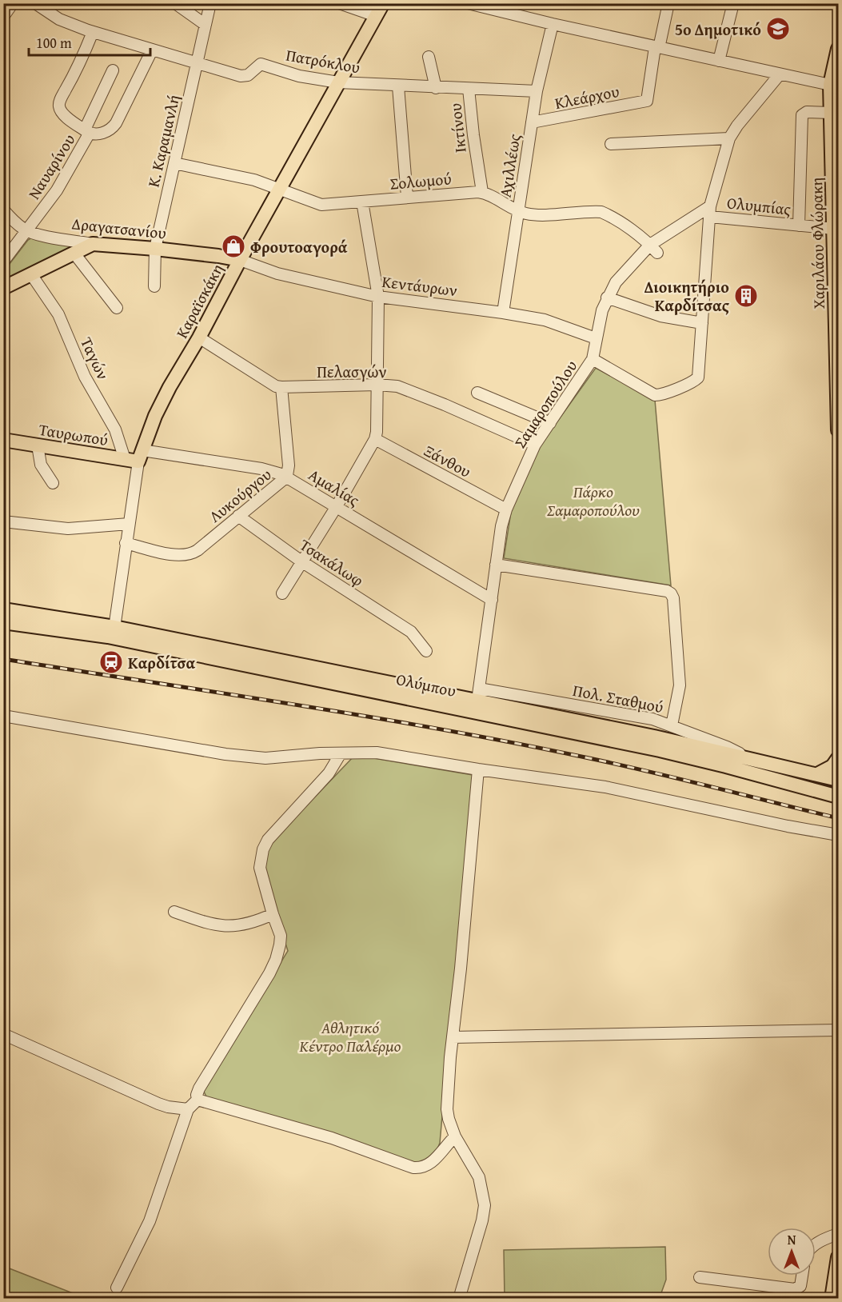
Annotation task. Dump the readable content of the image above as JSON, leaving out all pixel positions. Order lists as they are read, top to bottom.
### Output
{
  "streets": {
    "main road": [
      "Δραγατσανίου",
      "Χαριλάου Φλώρακη",
      "Καραϊσκάκη",
      "Ταυρωπού",
      "Ολύμπου"
    ],
    "street": [
      "Πατρόκλου",
      "Κλεάρχου",
      "Ικτίνου",
      "Κ. Καραμανλή",
      "Αχιλλέως",
      "Ναυαρίνου",
      "Σολωμού",
      "Ολυμπίας",
      "Κεντάυρων",
      "Ταγών",
      "Πελασγών",
      "Σαμαροπούλου",
      "Ξάνθου",
      "Αμαλίας",
      "Λυκούργου",
      "Τσακάλωφ",
      "Πολ. Σταθμού"
    ]
  },
  "crossings": [
    ["Πατρόκλου", "Ικτίνου"],
    ["Πατρόκλου", "Κ. Καραμανλή"],
    ["Πατρόκλου", "Αχιλλέως"],
    ["Πατρόκλου", "Καραϊσκάκη"],
    ["Κλεάρχου", "Αχιλλέως"],
    ["Ικτίνου", "Σολωμού"],
    ["Κ. Καραμανλή", "Σολωμού"],
    ["Κ. Καραμανλή", "Δραγατσανίου"],
    ["Αχιλλέως", "Κεντάυρων"],
    ["Ναυαρίνου", "Δραγατσανίου"],
    ["Σολωμού", "Καραϊσκάκη"],
    ["Ολυμπίας", "Χαριλάου Φλώρακη"],
    ["Ολυμπίας", "Σαμαροπούλου"],
    ["Δραγατσανίου", "Κεντάυρων"],
    ["Δραγατσανίου", "Καραϊσκάκη"],
    ["Κεντάυρων", "Καραϊσκάκη"],
    ["Κεντάυρων", "Σαμαροπούλου"],
    ["Καραϊσκάκη", "Πελασγών"],
    ["Καραϊσκάκη", "Ταυρωπού"],
    ["Καραϊσκάκη", "Αμαλίας"],
    ["Καραϊσκάκη", "Λυκούργου"],
    ["Καραϊσκάκη", "Ολύμπου"],
    ["Ταγών", "Ταυρωπού"],
    ["Πελασγών", "Σαμαροπούλου"],
    ["Πελασγών", "Λυκούργου"],
    ["Σαμαροπούλου", "Ξάνθου"],
    ["Σαμαροπούλου", "Αμαλίας"],
    ["Σαμαροπούλου", "Ολύμπου"],
    ["Σαμαροπούλου", "Πολ. Σταθμού"],
    ["Ταυρωπού", "Αμαλίας"],
    ["Αμαλίας", "Λυκούργου"],
    ["Λυκούργου", "Τσακάλωφ"],
    ["Ολύμπου", "Πολ. Σταθμού"]
  ],
  "parks": ["Πάρκο Σαμαροπούλου", "Αθλητικό Κέντρο Παλέρμο"],
  "places": {
    "school or university": ["5ο Δημοτικό"],
    "shop": ["Φρουτοαγορά"],
    "building": ["Διοικητήριο Καρδίτσας"],
    "station": ["Καρδίτσα"]
  },
  "scale_bar": "100 m",
  "north": "top"
}
